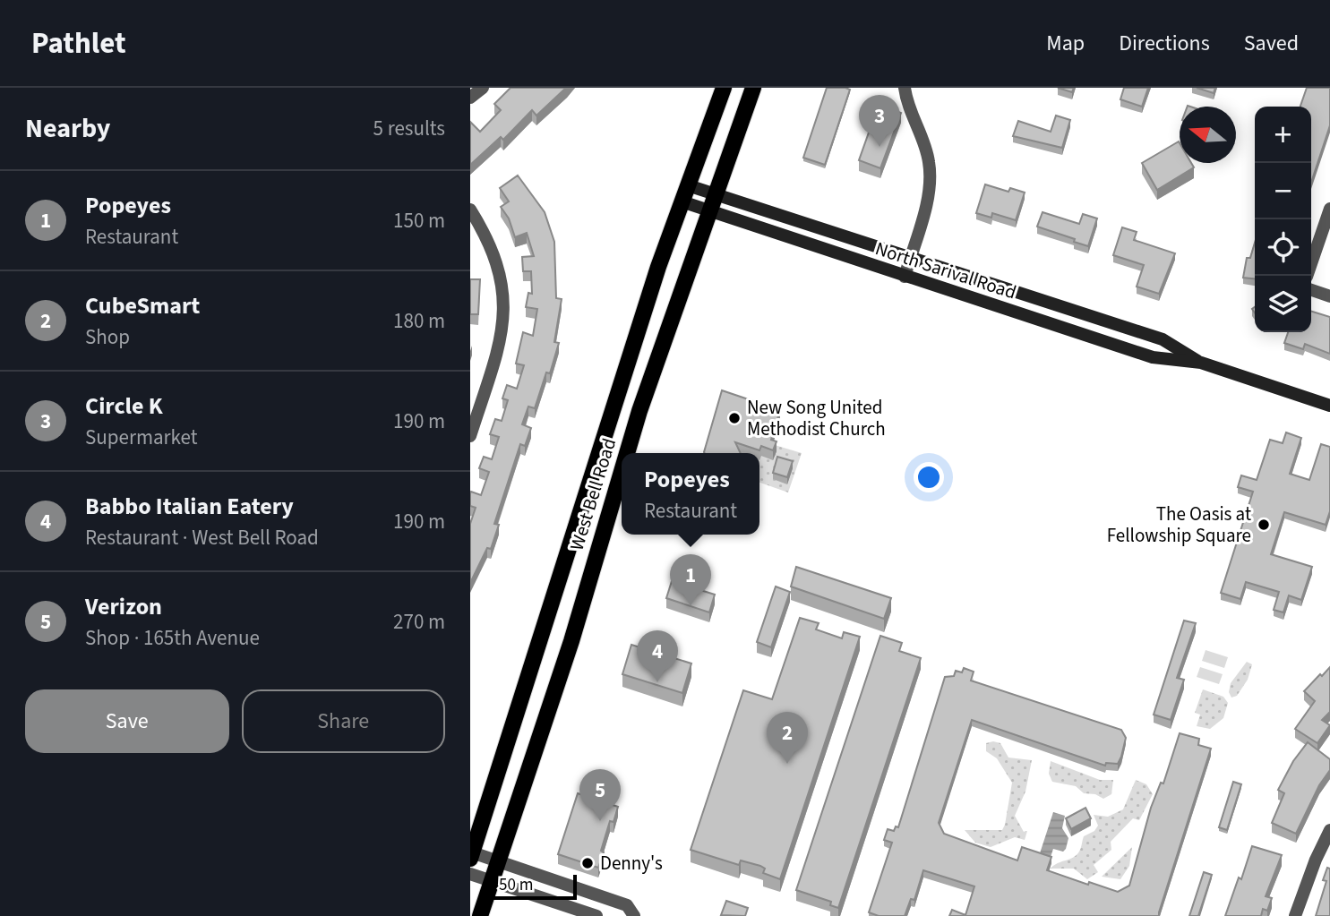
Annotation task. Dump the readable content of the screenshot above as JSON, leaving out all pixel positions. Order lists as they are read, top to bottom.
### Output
{
  "streets": {
    "main road": ["North Sarival Road", "West Bell Road"]
  },
  "crossings": [
    ["North Sarival Road", "West Bell Road"]
  ],
  "places": ["New Song United Methodist Church", "The Oasis at Fellowship Square", "Denny's"],
  "scale_bar": "50 m",
  "north": "left",
  "page": {
    "header": "Pathlet",
    "nav": ["Map", "Directions", "Saved"],
    "heading": ["Nearby", "5 results"],
    "pins": [
      "3",
      "1",
      "4",
      "2",
      "5"
    ],
    "map_buttons": ["+", "−"],
    "list": [
      {
        "mark": "1",
        "name": "Popeyes",
        "note": "Restaurant",
        "value": "150 m"
      },
      {
        "mark": "2",
        "name": "CubeSmart",
        "note": "Shop",
        "value": "180 m"
      },
      {
        "mark": "3",
        "name": "Circle K",
        "note": "Supermarket",
        "value": "190 m"
      },
      {
        "mark": "4",
        "name": "Babbo Italian Eatery",
        "note": "Restaurant · West Bell Road",
        "value": "190 m"
      },
      {
        "mark": "5",
        "name": "Verizon",
        "note": "Shop · 165th Avenue",
        "value": "270 m"
      }
    ],
    "popup": ["Popeyes", "Restaurant"],
    "buttons": ["Save", "Share"],
    "scale": "50 m"
  }
}
